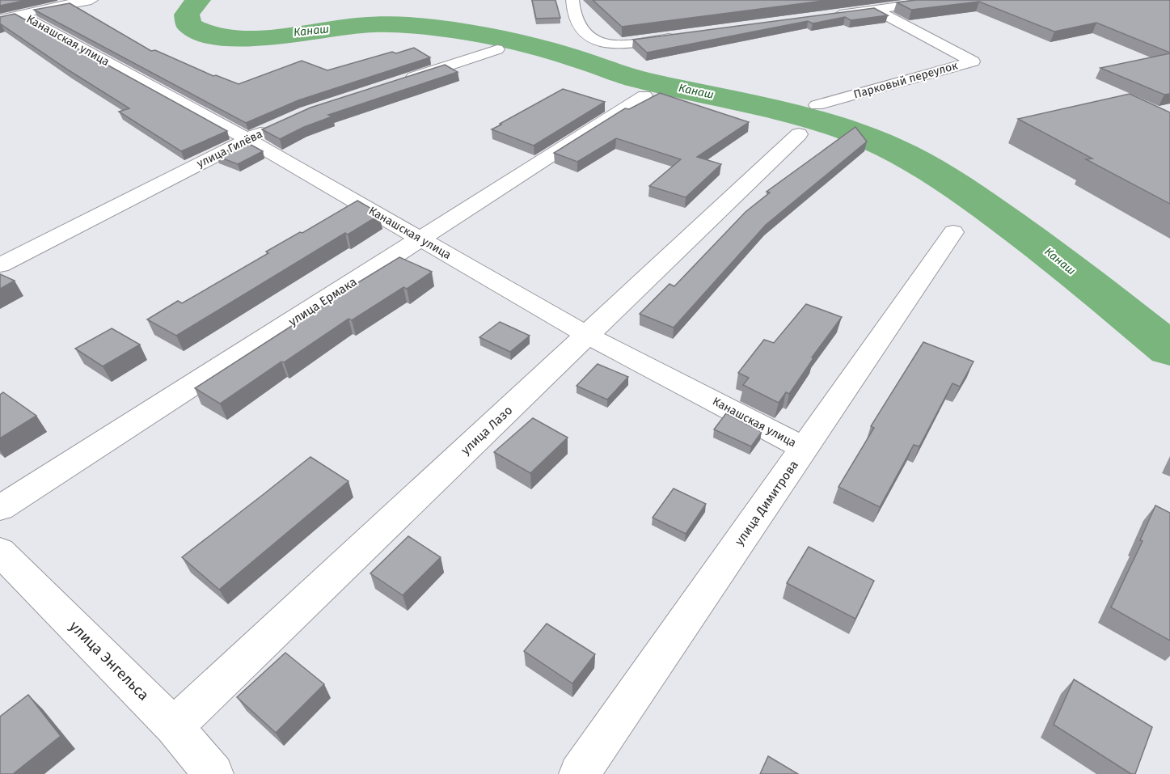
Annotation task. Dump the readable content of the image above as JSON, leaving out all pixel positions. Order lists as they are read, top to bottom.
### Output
{
  "streets": {
    "street": [
      "Канашская улица",
      "Парковый переулок",
      "улица Гилёва",
      "улица Ермака",
      "улица Лазо",
      "улица Димитрова",
      "улица Энгельса"
    ]
  },
  "crossings": [
    ["Канашская улица", "улица Гилёва"],
    ["Канашская улица", "улица Ермака"],
    ["Канашская улица", "улица Лазо"],
    ["Канашская улица", "улица Димитрова"],
    ["улица Лазо", "улица Энгельса"]
  ],
  "water": ["Канаш"]
}
